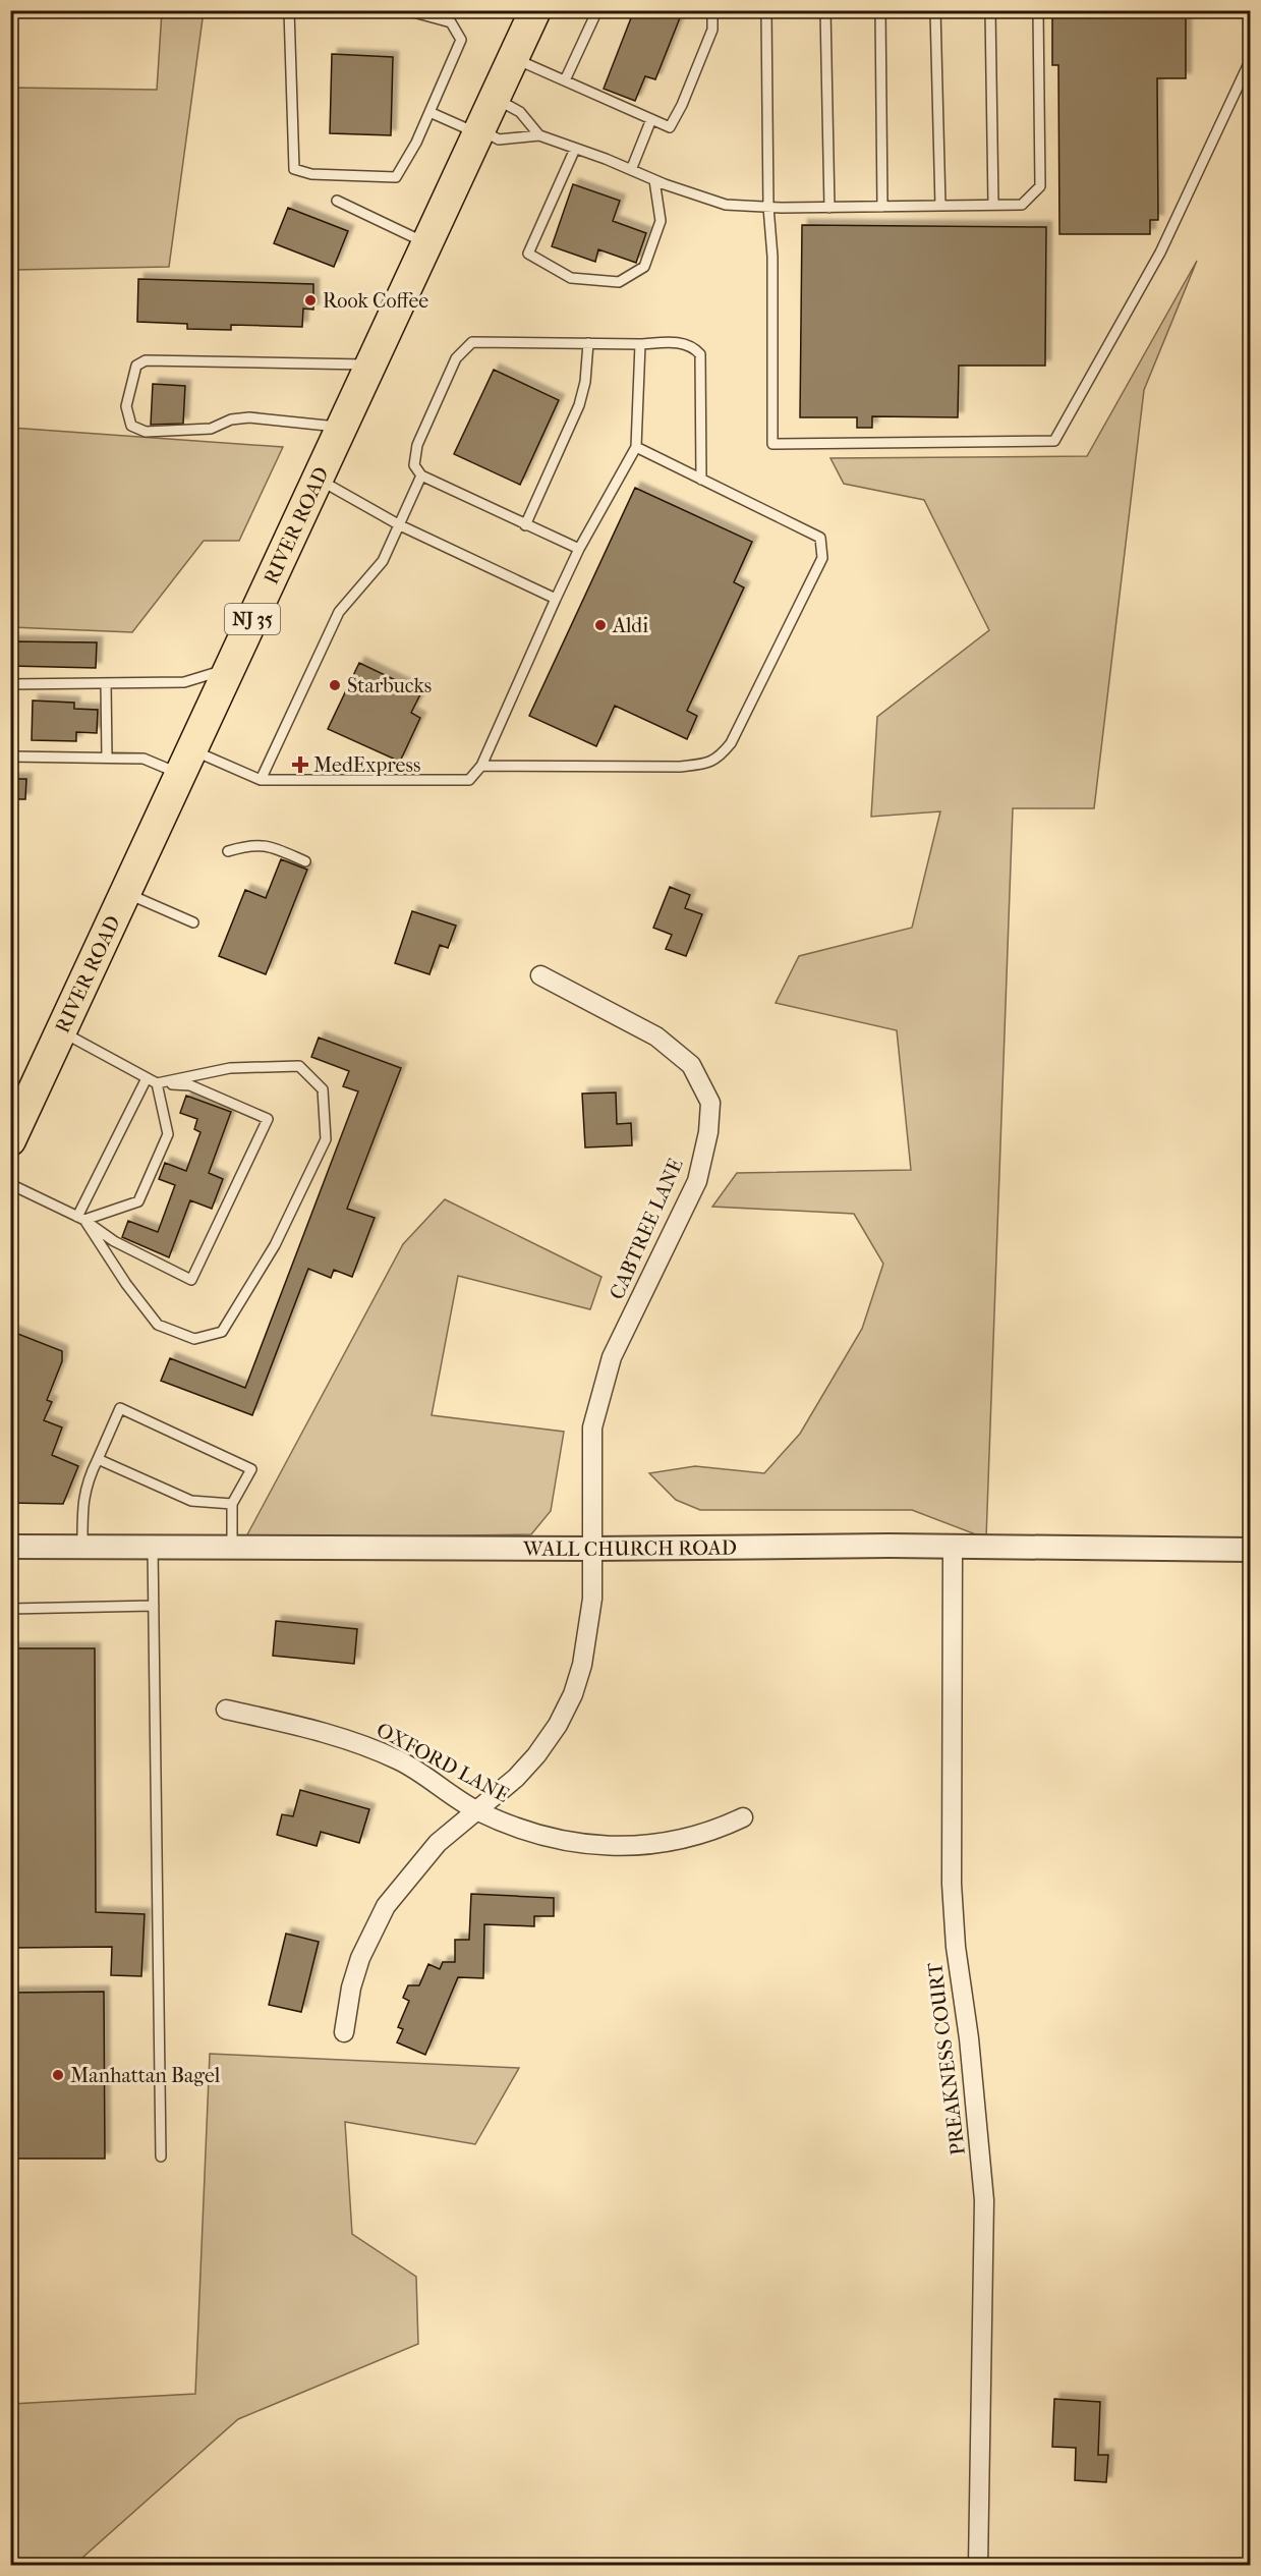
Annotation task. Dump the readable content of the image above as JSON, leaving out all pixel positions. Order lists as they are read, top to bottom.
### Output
{
  "streets": {
    "highway": ["RIVER ROAD", "NJ 35"],
    "street": [
      "CABTREE LANE",
      "WALL CHURCH ROAD",
      "OXFORD LANE",
      "PREAKNESS COURT"
    ]
  },
  "crossings": [
    ["CABTREE LANE", "WALL CHURCH ROAD"],
    ["CABTREE LANE", "OXFORD LANE"],
    ["WALL CHURCH ROAD", "PREAKNESS COURT"]
  ],
  "places": {
    "other": [
      "Rook Coffee",
      "Aldi",
      "Starbucks",
      "Manhattan Bagel"
    ],
    "health": ["MedExpress"]
  }
}
